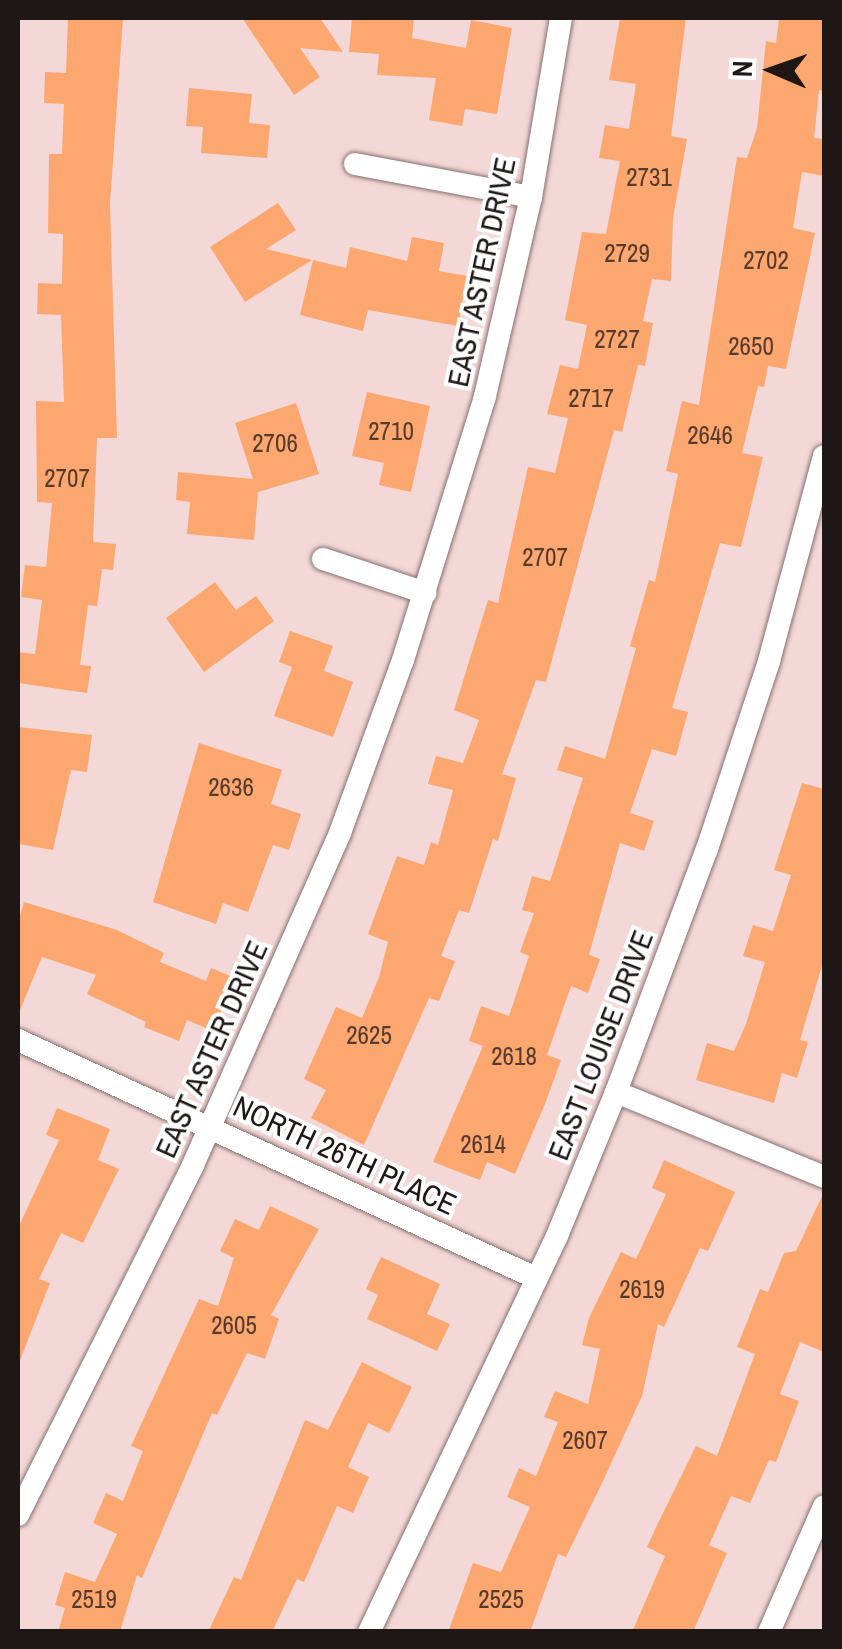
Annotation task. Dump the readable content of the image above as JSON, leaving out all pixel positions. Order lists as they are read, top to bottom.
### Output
{
  "streets": {
    "street": ["EAST ASTER DRIVE", "EAST LOUISE DRIVE", "NORTH 26TH PLACE"]
  },
  "crossings": [
    ["EAST ASTER DRIVE", "NORTH 26TH PLACE"],
    ["EAST LOUISE DRIVE", "NORTH 26TH PLACE"]
  ],
  "house_numbers": [
    "2731",
    "2729",
    "2702",
    "2727",
    "2650",
    "2717",
    "2710",
    "2646",
    "2706",
    "2707",
    "2707",
    "2636",
    "2625",
    "2618",
    "2614",
    "2619",
    "2605",
    "2607",
    "2519",
    "2525"
  ],
  "north": "left"
}
